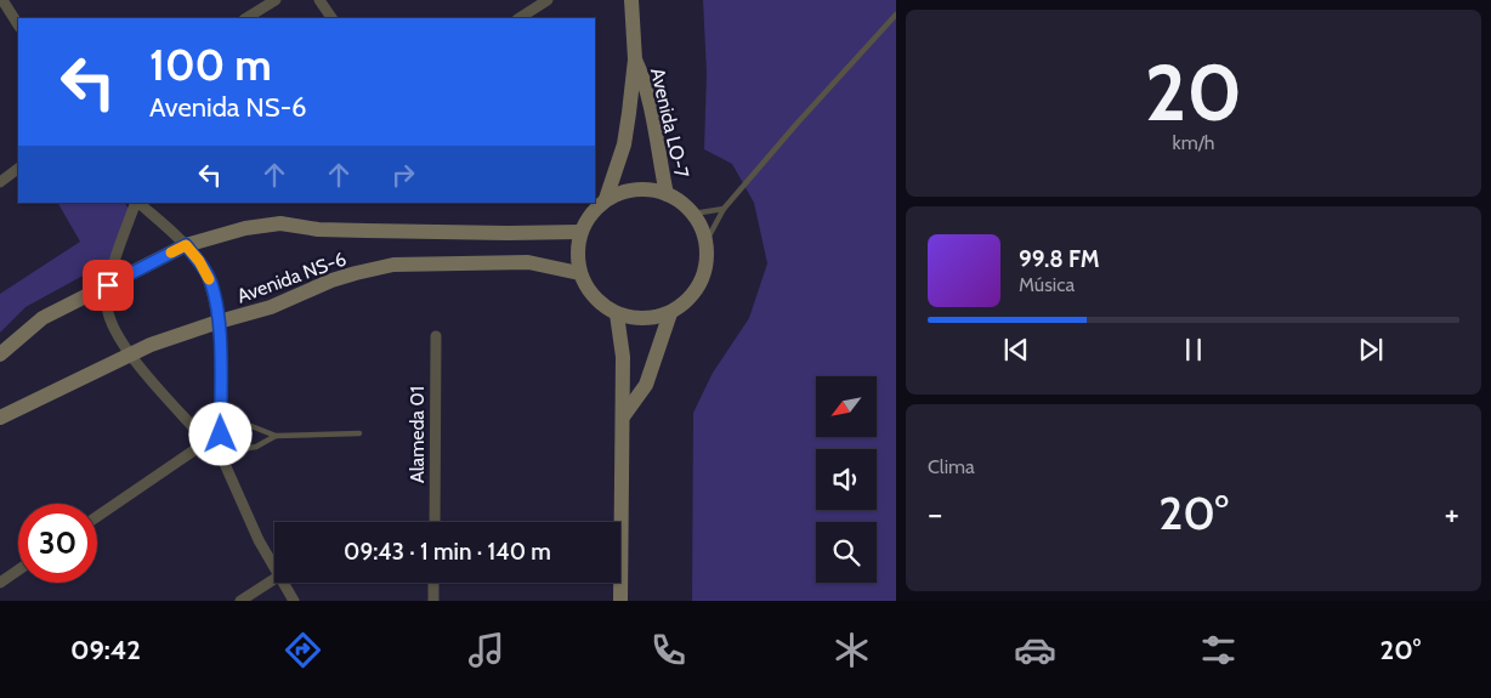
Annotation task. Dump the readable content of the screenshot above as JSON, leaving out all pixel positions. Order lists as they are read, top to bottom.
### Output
{
  "streets": {
    "street": ["Avenida LO-7", "Avenida NS-6", "Alameda 01"]
  },
  "crossings": [
    ["Avenida LO-7", "Avenida NS-6"]
  ],
  "north": "bottom left",
  "page": {
    "tile": [
      ["20", "km/h"],
      "Clima"
    ],
    "turn": ["100 m", "Avenida NS-6"],
    "song": ["99.8 FM", "Música"],
    "heat": ["−", "20°", "+"],
    "limit": "30",
    "trip": "09:43 · 1 min · 140 m",
    "tabs": ["09:42", "20°"]
  }
}
